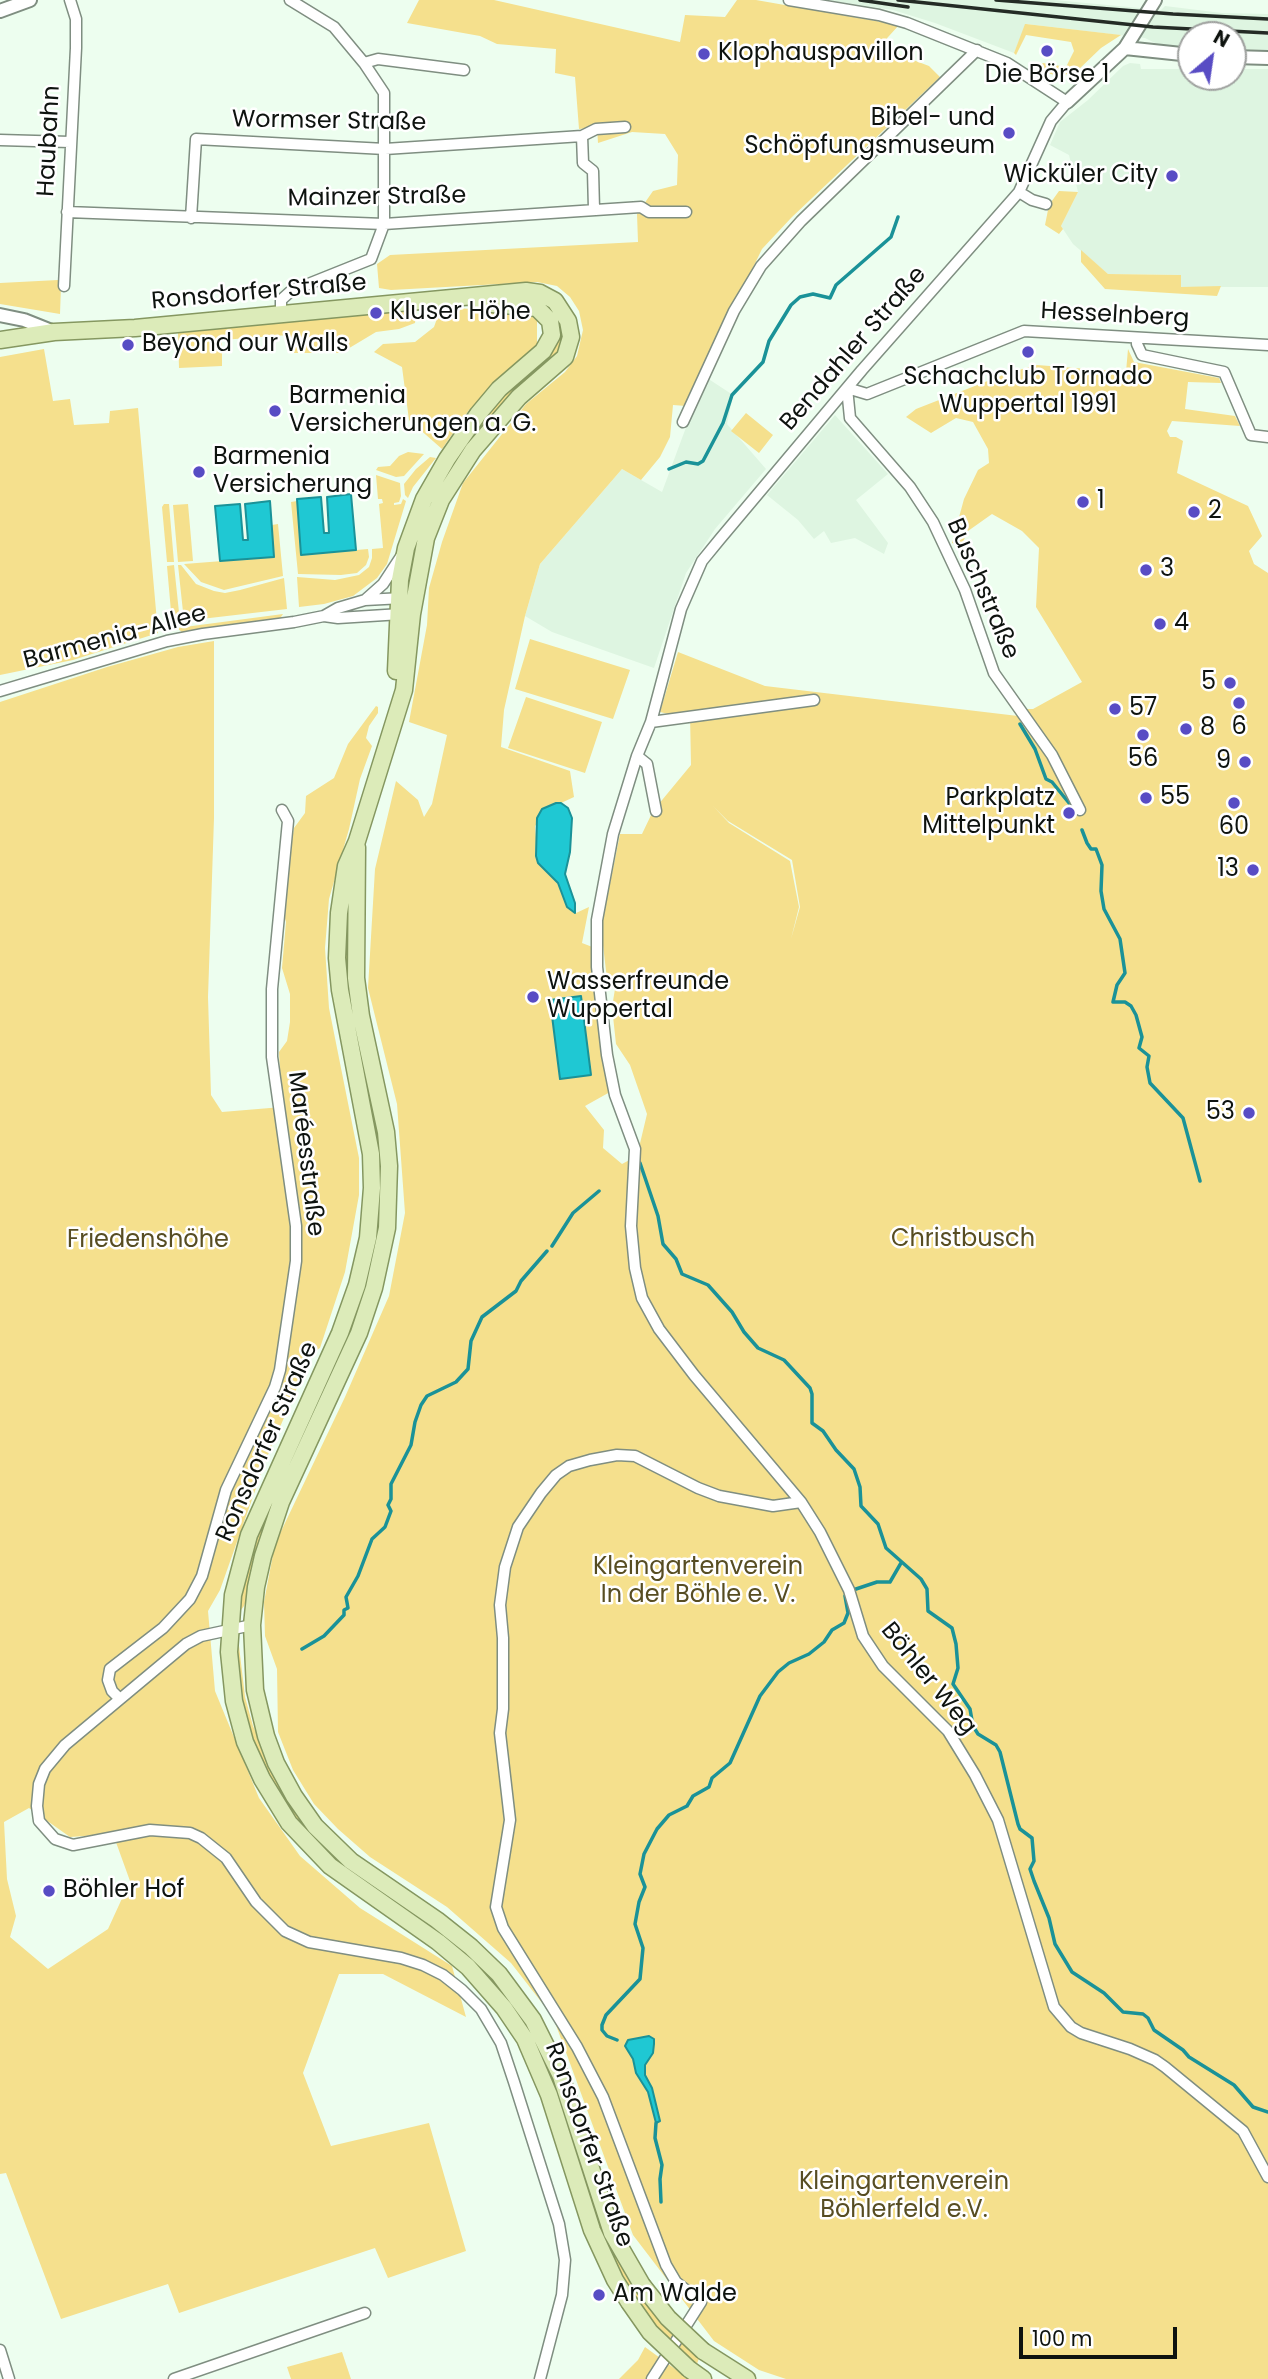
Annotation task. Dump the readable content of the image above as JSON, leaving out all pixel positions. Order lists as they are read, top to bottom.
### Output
{
  "streets": {
    "main road": ["Ronsdorfer Straße"],
    "street": [
      "Wormser Straße",
      "Haubahn",
      "Mainzer Straße",
      "Hesselnberg",
      "Bendahler Straße",
      "Buschstraße",
      "Barmenia-Allee",
      "Maréesstraße",
      "Böhler Weg"
    ]
  },
  "crossings": [
    ["Wormser Straße", "Mainzer Straße"],
    ["Haubahn", "Mainzer Straße"],
    ["Ronsdorfer Straße", "Barmenia-Allee"],
    ["Hesselnberg", "Bendahler Straße"],
    ["Hesselnberg", "Buschstraße"],
    ["Bendahler Straße", "Buschstraße"],
    ["Bendahler Straße", "Böhler Weg"]
  ],
  "parks": [
    "Christbusch",
    "Friedenshöhe",
    "Kleingartenverein In der Böhle e. V.",
    "Kleingartenverein Böhlerfeld e.V."
  ],
  "places": [
    "Die Börse 1",
    "Klophauspavillon",
    "Bibel- und Schöpfungsmuseum",
    "Wicküler City",
    "Kluser Höhe",
    "Beyond our Walls",
    "Schachclub Tornado Wuppertal 1991",
    "Barmenia Versicherungen a. G.",
    "Barmenia Versicherung",
    "1",
    "2",
    "3",
    "4",
    "5",
    "6",
    "57",
    "8",
    "56",
    "9",
    "55",
    "60",
    "Parkplatz Mittelpunkt",
    "13",
    "Wasserfreunde Wuppertal",
    "53",
    "Böhler Hof",
    "Am Walde"
  ],
  "scale_bar": "100 m",
  "north": "top right"
}
